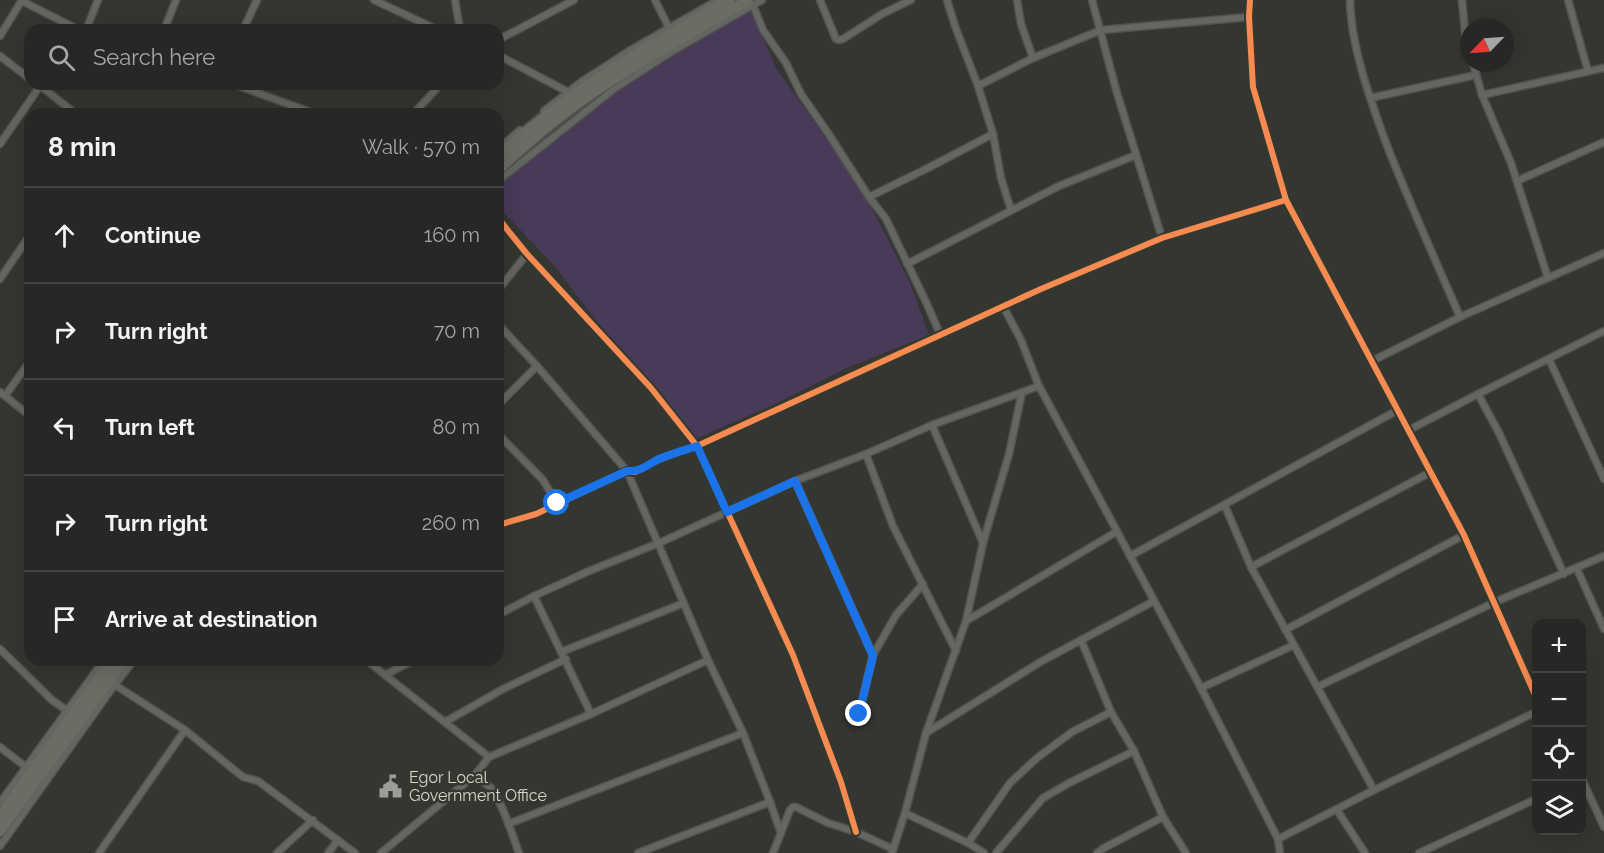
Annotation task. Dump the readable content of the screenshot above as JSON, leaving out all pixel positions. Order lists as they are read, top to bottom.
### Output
{
  "places": {
    "public building": ["Egor Local Government Office"]
  },
  "north": "bottom left",
  "page": {
    "search": "Search here",
    "heading": ["8 min", "Walk · 570 m"],
    "list": [
      ["Continue", "160 m"],
      ["Turn right", "70 m"],
      ["Turn left", "80 m"],
      ["Turn right", "260 m"],
      "Arrive at destination"
    ],
    "map_buttons": ["+", "−"]
  }
}
